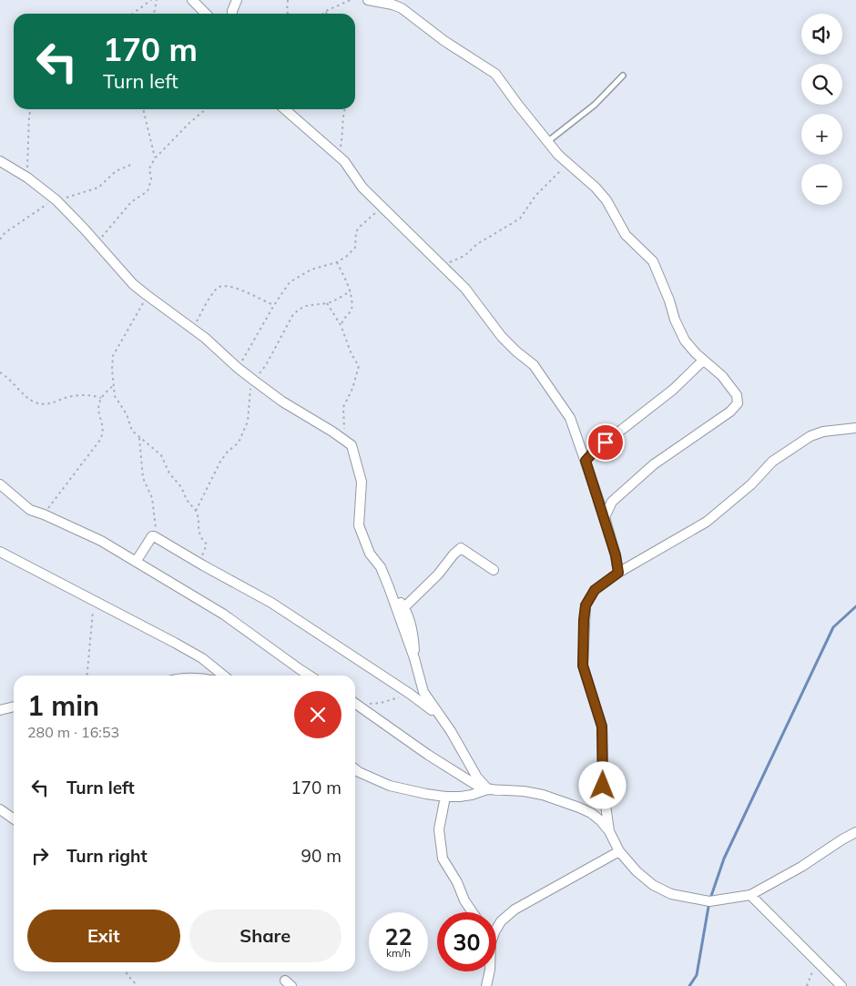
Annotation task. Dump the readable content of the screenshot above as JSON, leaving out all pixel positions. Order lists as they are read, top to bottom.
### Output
{
  "page": {
    "map_buttons": ["+", "−"],
    "turn": ["170 m", "Turn left"],
    "heading": ["1 min", "280 m · 16:53"],
    "list": [
      {
        "name": "Turn left",
        "value": "170 m"
      },
      {
        "name": "Turn right",
        "value": "90 m"
      }
    ],
    "buttons": ["Exit", "Share"],
    "speed": "22 km/h",
    "limit": "30"
  }
}
